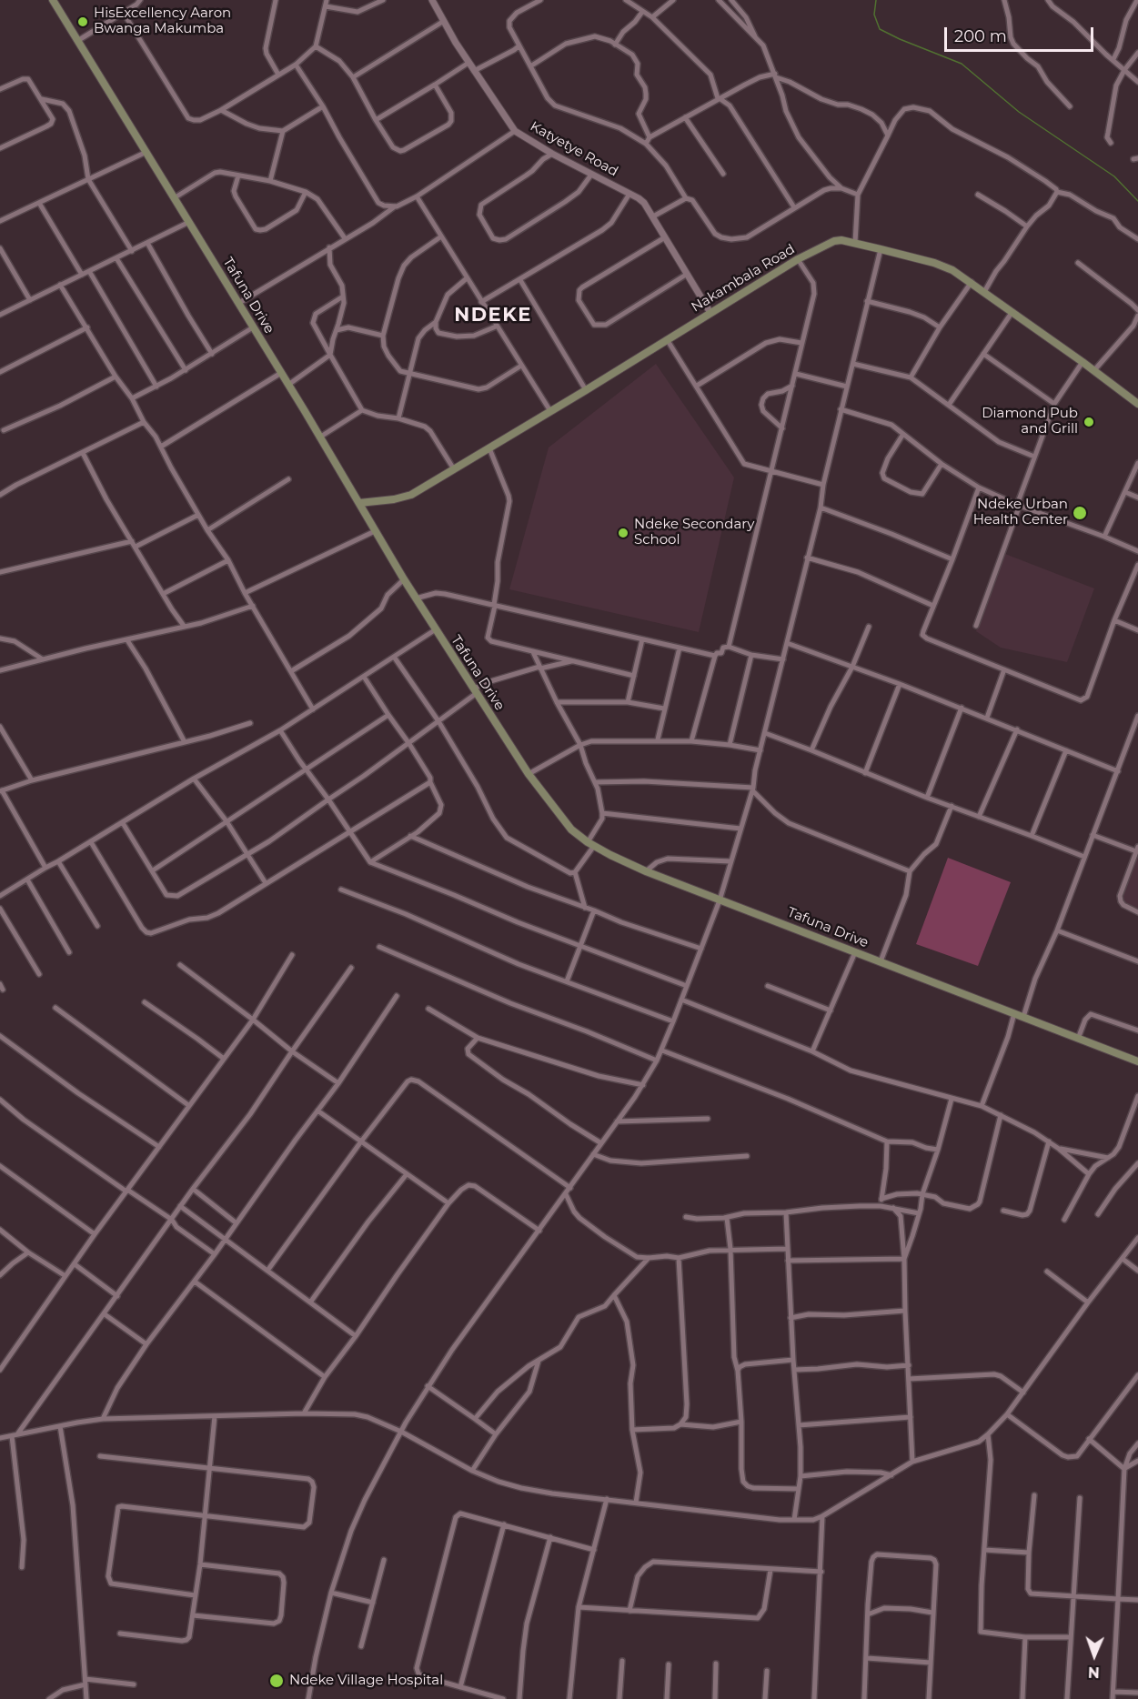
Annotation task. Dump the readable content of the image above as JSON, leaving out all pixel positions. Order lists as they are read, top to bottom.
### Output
{
  "streets": {
    "main road": ["Nakambala Road", "Tafuna Drive"],
    "street": ["Katyetye Road"]
  },
  "crossings": [
    ["Katyetye Road", "Nakambala Road"],
    ["Nakambala Road", "Tafuna Drive"]
  ],
  "districts": ["NDEKE"],
  "places": [
    "HisExcellency Aaron Bwanga Makumba",
    "Diamond Pub and Grill",
    "Ndeke Urban Health Center",
    "Ndeke Secondary School",
    "Ndeke Village Hospital"
  ],
  "scale_bar": "200 m",
  "north": "bottom"
}
